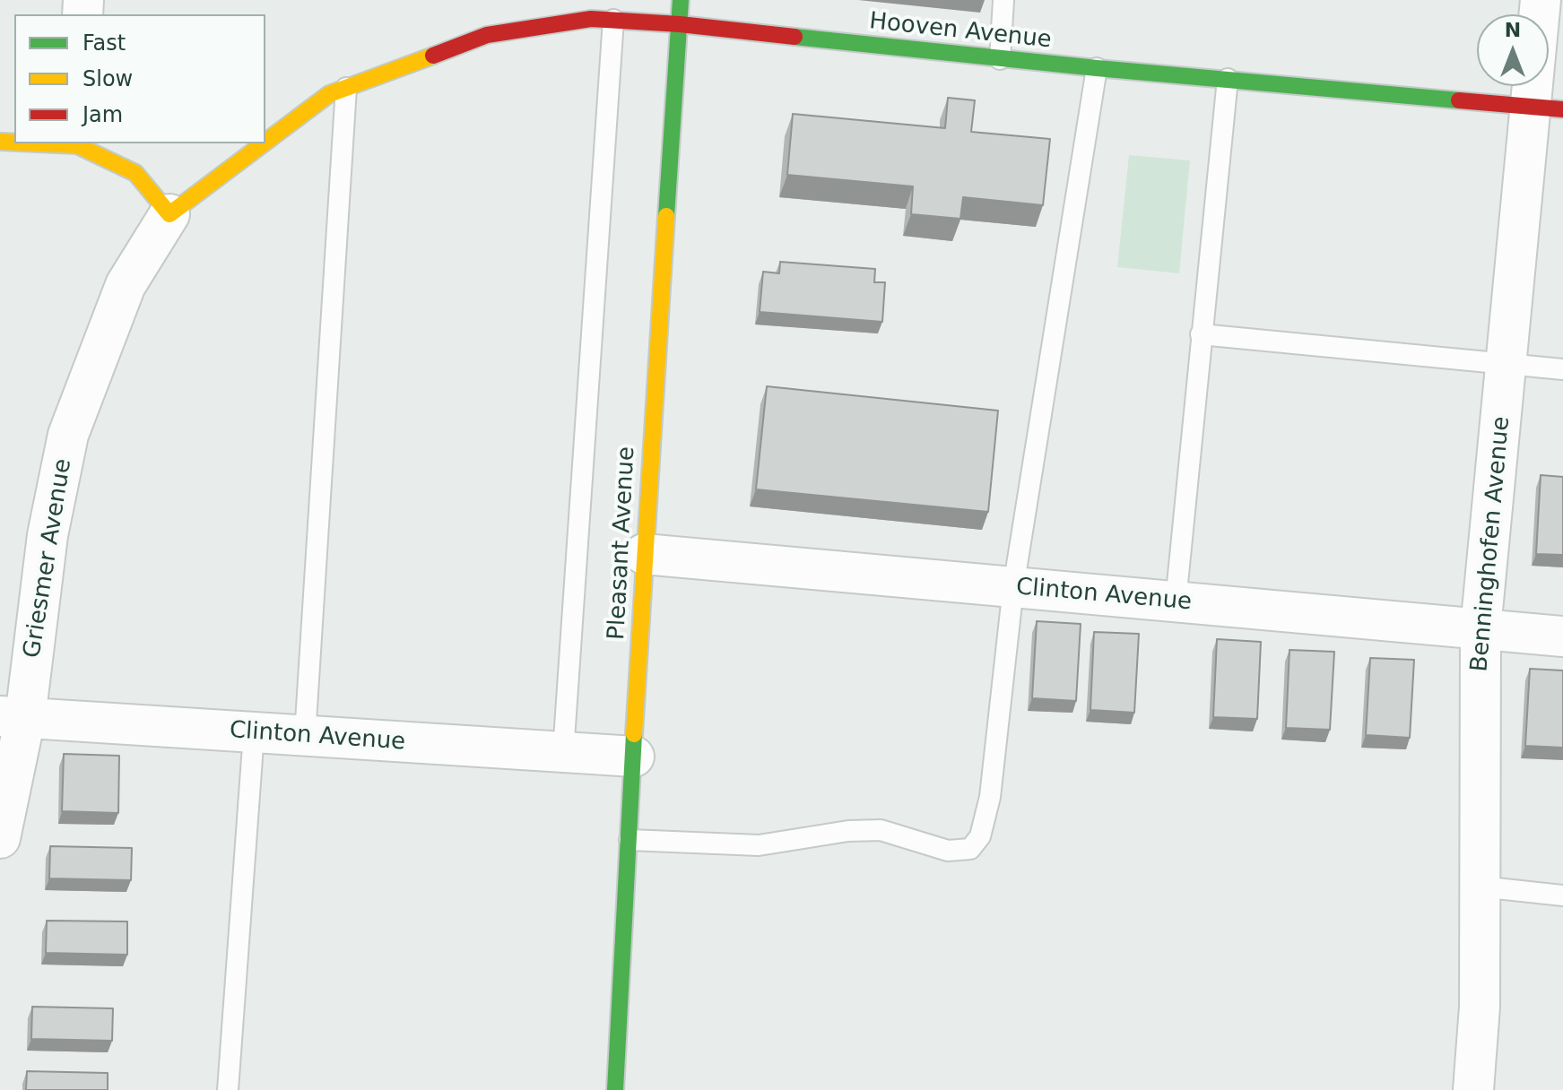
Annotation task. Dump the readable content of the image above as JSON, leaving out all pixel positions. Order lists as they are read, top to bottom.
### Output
{
  "streets": {
    "street": [
      "Hooven Avenue",
      "Pleasant Avenue",
      "Benninghofen Avenue",
      "Griesmer Avenue",
      "Clinton Avenue"
    ]
  },
  "crossings": [
    ["Hooven Avenue", "Pleasant Avenue"],
    ["Hooven Avenue", "Benninghofen Avenue"],
    ["Hooven Avenue", "Griesmer Avenue"],
    ["Pleasant Avenue", "Clinton Avenue"],
    ["Benninghofen Avenue", "Clinton Avenue"],
    ["Griesmer Avenue", "Clinton Avenue"]
  ],
  "legend": ["Fast", "Slow", "Jam"],
  "north": "top"
}
